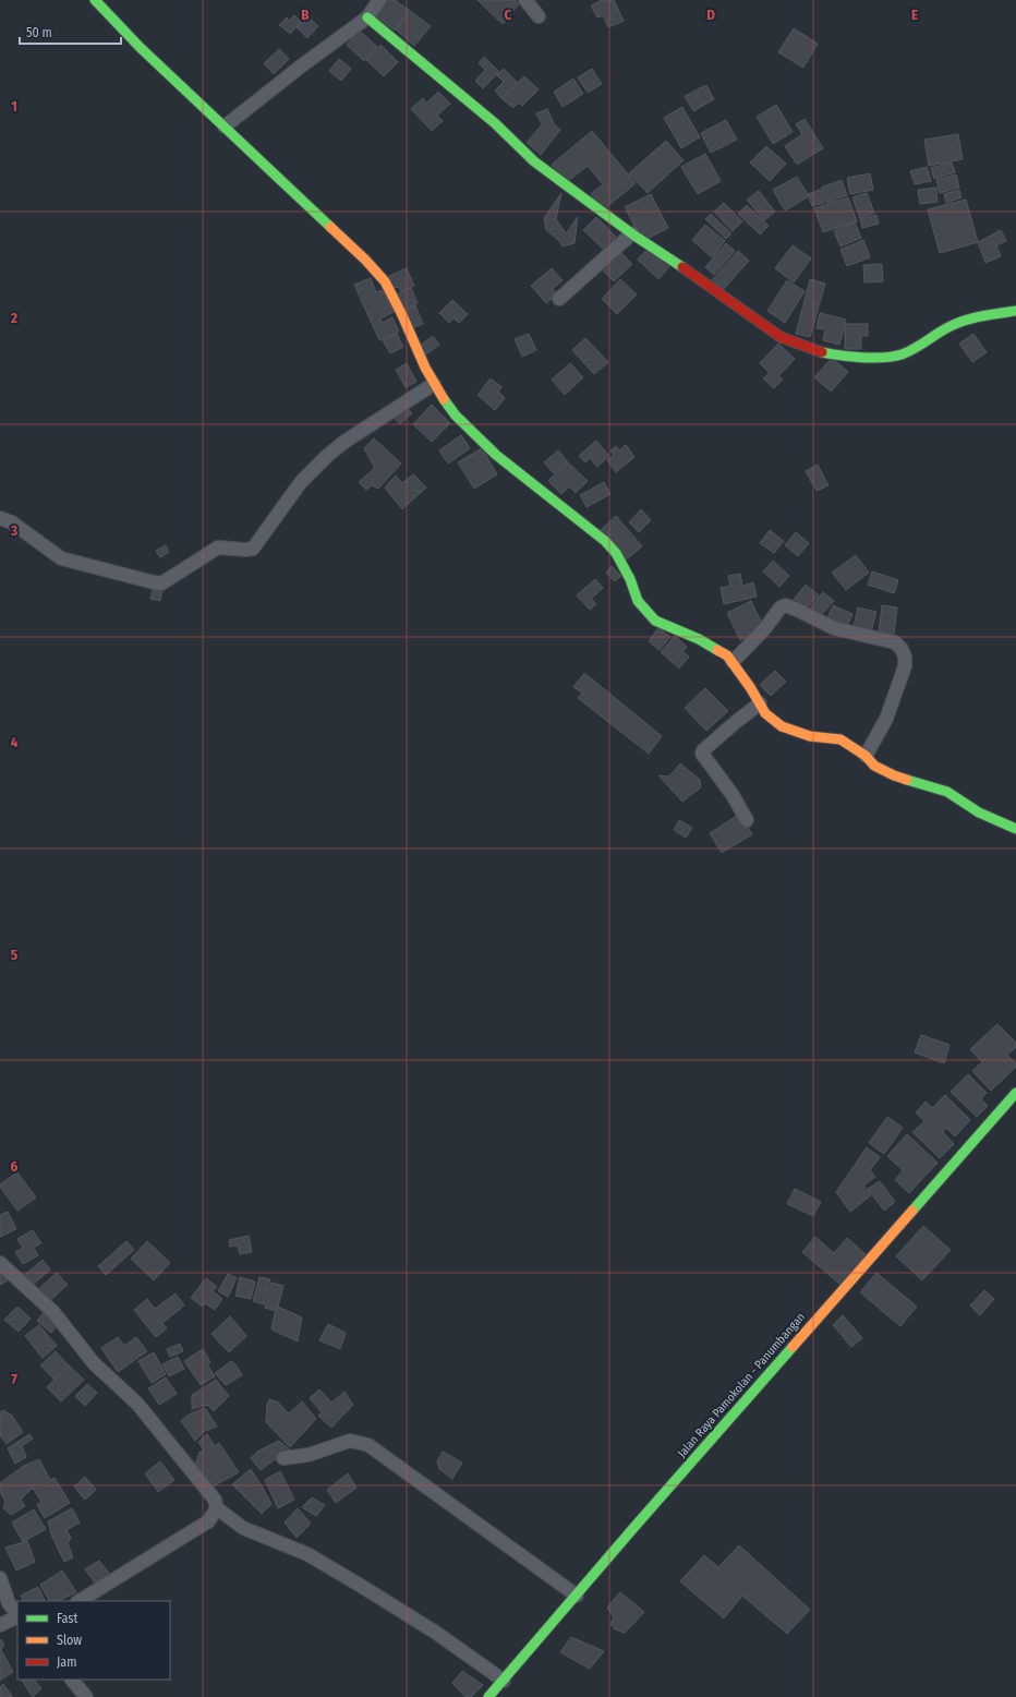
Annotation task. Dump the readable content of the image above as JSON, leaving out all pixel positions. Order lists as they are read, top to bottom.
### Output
{
  "streets": {
    "street": ["Jalan Raya Pamokolan - Panumbangan"]
  },
  "legend": ["Fast", "Slow", "Jam"],
  "scale_bar": "50 m",
  "grid": {
    "columns": [
      "B",
      "C",
      "D",
      "E"
    ],
    "rows": [
      "1",
      "2",
      "3",
      "4",
      "5",
      "6",
      "7"
    ]
  }
}
